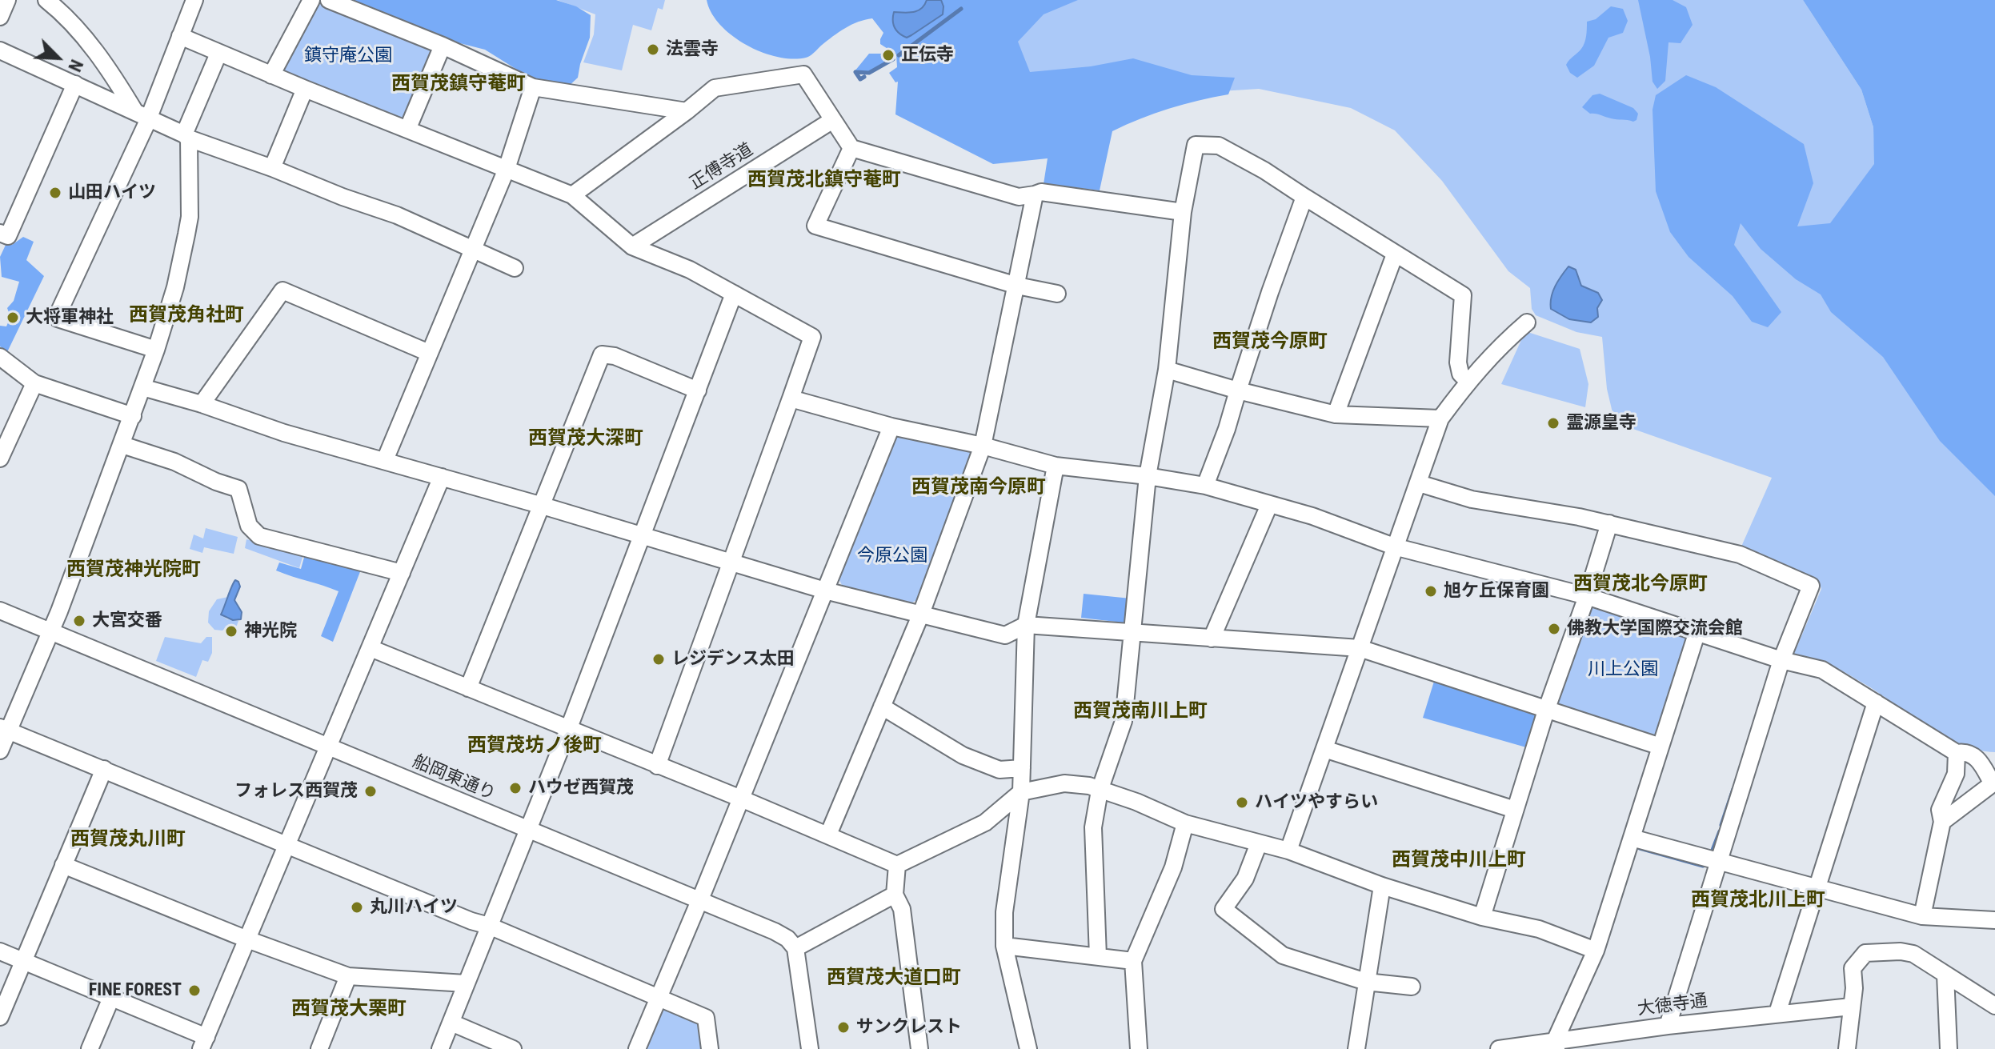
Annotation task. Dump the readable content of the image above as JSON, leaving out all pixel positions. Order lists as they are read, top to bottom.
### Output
{
  "streets": {
    "street": ["正傅寺道", "船岡東通り", "大徳寺通"]
  },
  "districts": [
    "西賀茂鎮守菴町",
    "西賀茂北鎮守菴町",
    "西賀茂角社町",
    "西賀茂今原町",
    "西賀茂大深町",
    "西賀茂南今原町",
    "西賀茂神光院町",
    "西賀茂北今原町",
    "西賀茂南川上町",
    "西賀茂坊ノ後町",
    "西賀茂丸川町",
    "西賀茂中川上町",
    "西賀茂北川上町",
    "西賀茂大道口町",
    "西賀茂大栗町"
  ],
  "parks": ["鎮守庵公園", "今原公園", "川上公園"],
  "places": [
    "法雲寺",
    "正伝寺",
    "山田ハイツ",
    "大将軍神社",
    "霊源皇寺",
    "旭ケ丘保育園",
    "大宮交番",
    "佛教大学国際交流会館",
    "神光院",
    "レジデンス太田",
    "ハウゼ西賀茂",
    "フォレス西賀茂",
    "ハイツやすらい",
    "丸川ハイツ",
    "FINE FOREST",
    "サンクレスト"
  ],
  "north": "bottom right"
}
